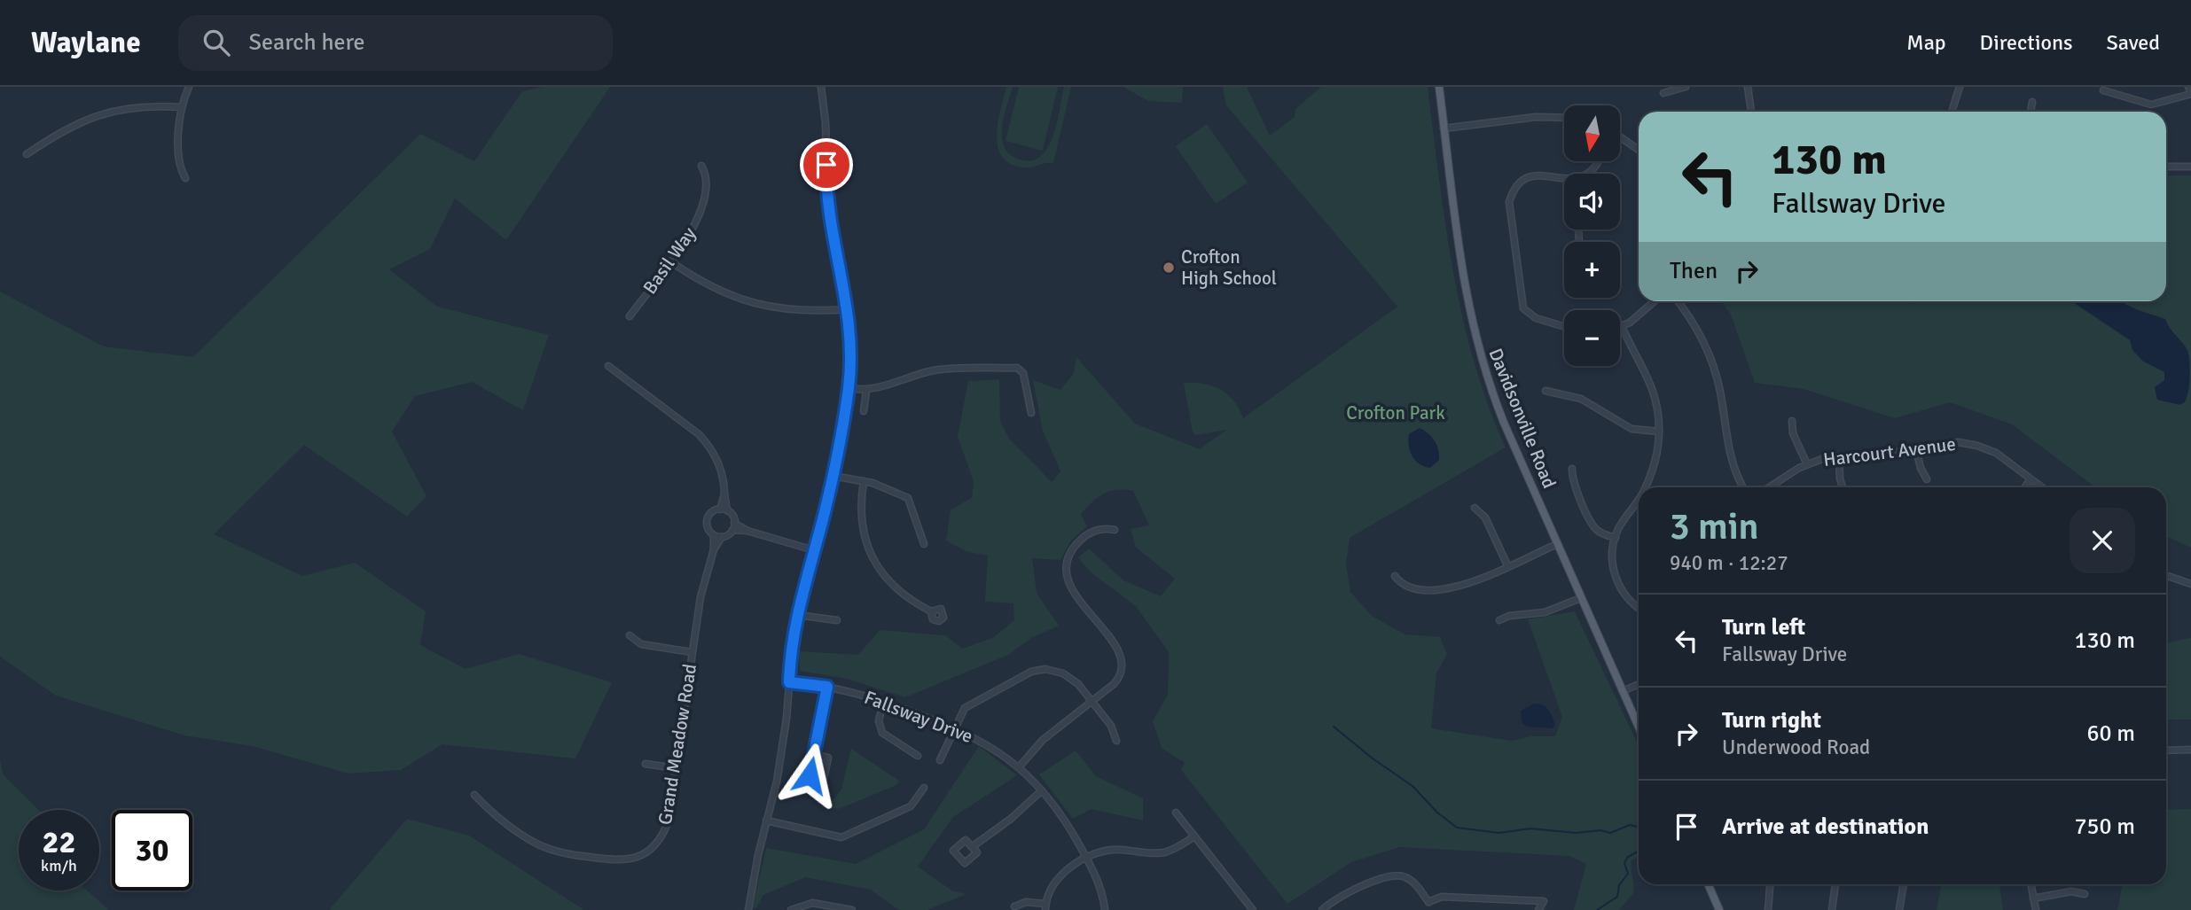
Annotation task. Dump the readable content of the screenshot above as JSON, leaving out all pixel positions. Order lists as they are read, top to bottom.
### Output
{
  "streets": {
    "main road": ["Davidsonville Road"],
    "street": [
      "Basil Way",
      "Harcourt Avenue",
      "Fallsway Drive",
      "Grand Meadow Road"
    ]
  },
  "parks": ["Crofton Park"],
  "places": ["Crofton High School"],
  "north": "bottom",
  "page": {
    "header": "Waylane",
    "search": "Search here",
    "nav": ["Map", "Directions", "Saved"],
    "map_buttons": ["+", "−"],
    "turn": ["130 m", "Fallsway Drive"],
    "then": "Then",
    "heading": ["3 min", "940 m · 12:27"],
    "list": [
      {
        "name": "Turn left",
        "note": "Fallsway Drive",
        "value": "130 m"
      },
      {
        "name": "Turn right",
        "note": "Underwood Road",
        "value": "60 m"
      },
      {
        "name": "Arrive at destination",
        "value": "750 m"
      }
    ],
    "speed": "22 km/h",
    "limit": "30"
  }
}
